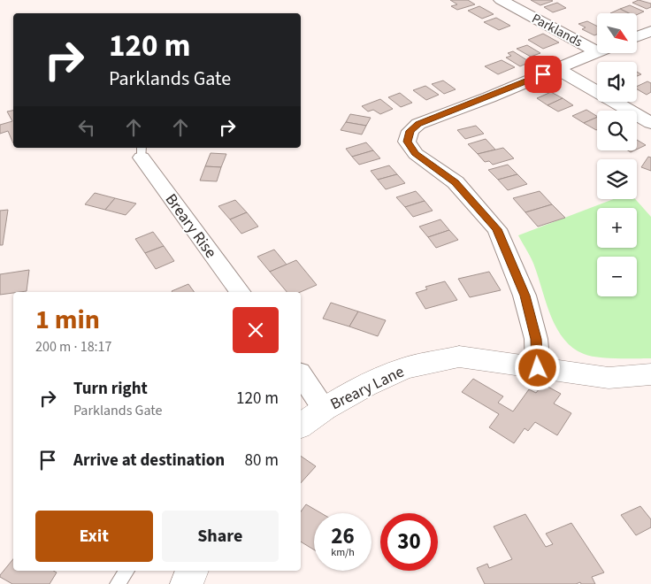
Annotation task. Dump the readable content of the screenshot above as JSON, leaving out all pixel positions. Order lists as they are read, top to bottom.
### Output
{
  "streets": {
    "street": ["Parklands", "Breary Rise", "Breary Lane"]
  },
  "north": "bottom right",
  "page": {
    "map_buttons": ["+", "−"],
    "turn": ["120 m", "Parklands Gate"],
    "heading": ["1 min", "200 m · 18:17"],
    "list": [
      {
        "name": "Turn right",
        "note": "Parklands Gate",
        "value": "120 m"
      },
      {
        "name": "Arrive at destination",
        "value": "80 m"
      }
    ],
    "buttons": ["Exit", "Share"],
    "speed": "26 km/h",
    "limit": "30"
  }
}
